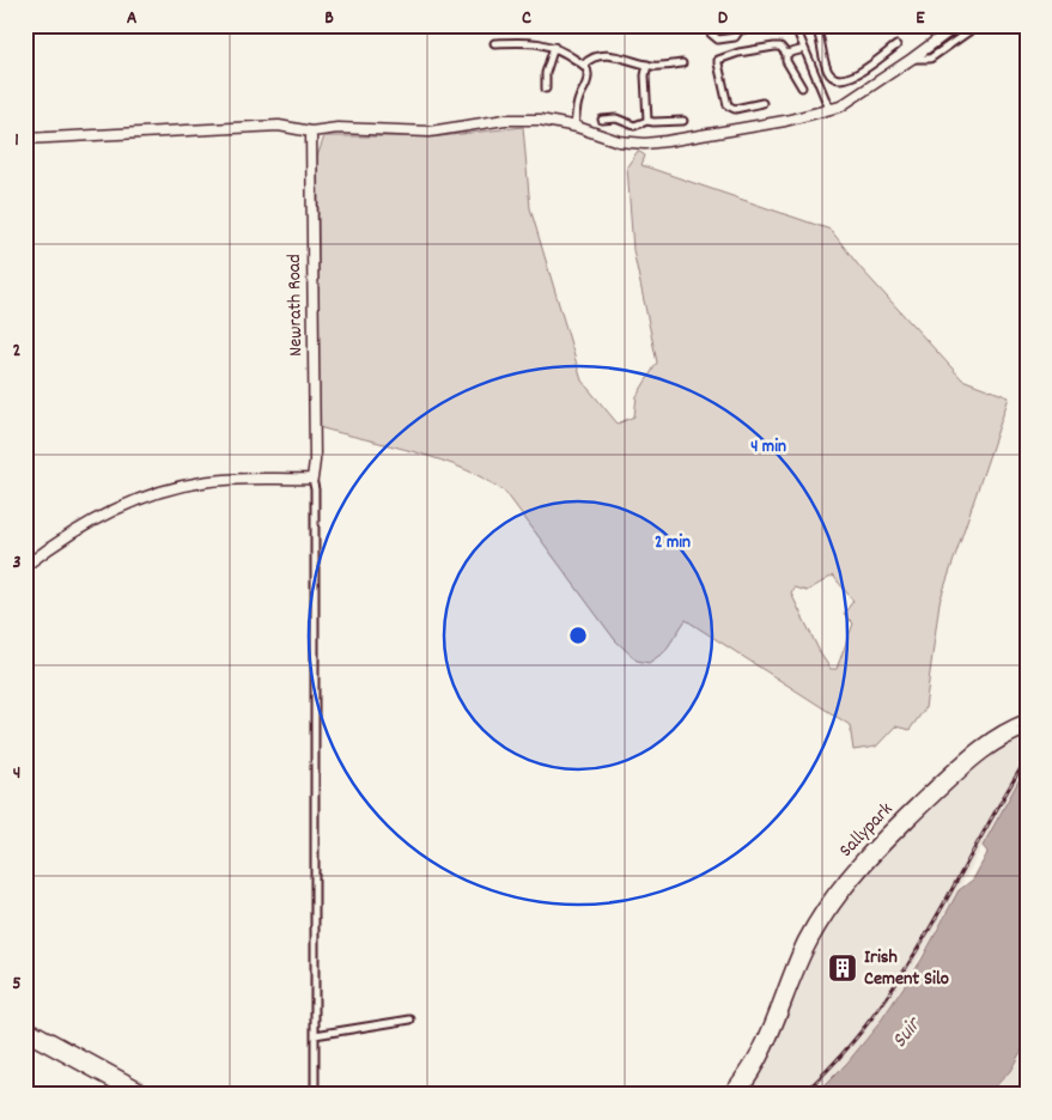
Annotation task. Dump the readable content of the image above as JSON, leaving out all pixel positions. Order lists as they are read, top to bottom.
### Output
{
  "streets": {
    "street": ["Newrath Road", "Sallypark"]
  },
  "water": ["Suir"],
  "places": {
    "building": ["Irish Cement Silo"]
  },
  "grid": {
    "columns": [
      "A",
      "B",
      "C",
      "D",
      "E"
    ],
    "rows": [
      "1",
      "2",
      "3",
      "4",
      "5"
    ]
  },
  "rings": ["4 min", "2 min"]
}
